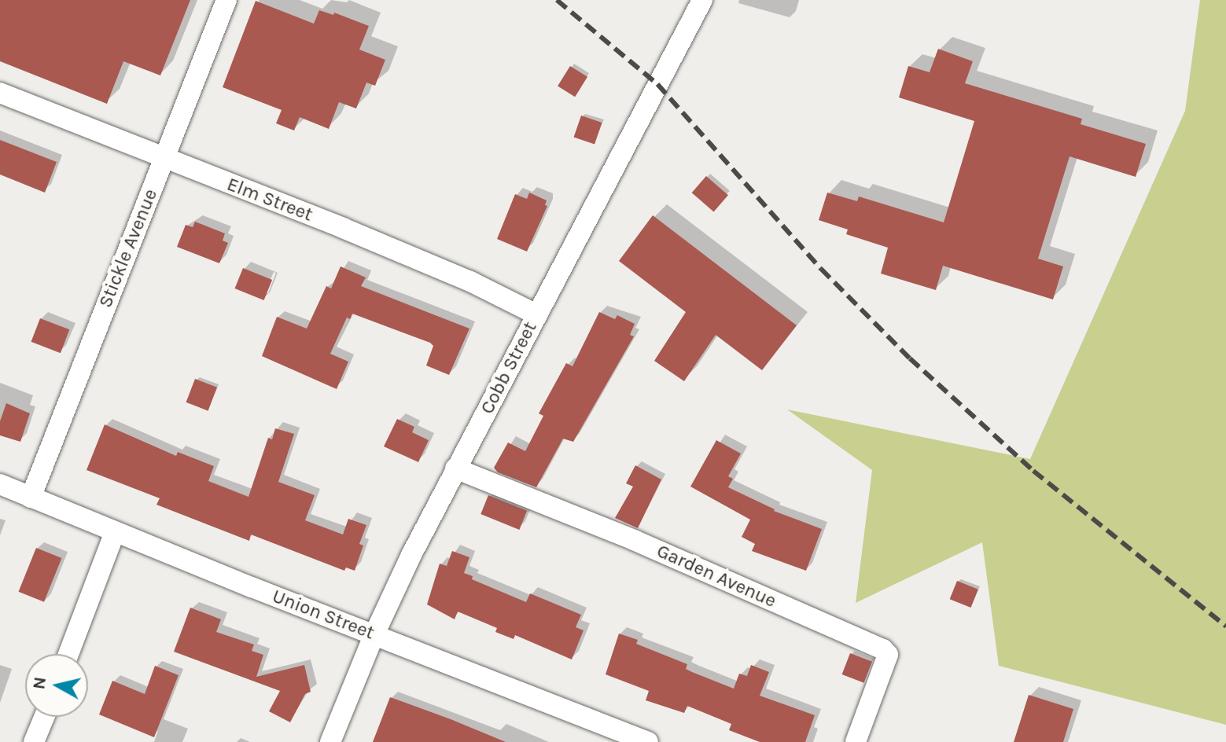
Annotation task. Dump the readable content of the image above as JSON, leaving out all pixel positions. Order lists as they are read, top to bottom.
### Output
{
  "streets": {
    "street": [
      "Elm Street",
      "Stickle Avenue",
      "Cobb Street",
      "Garden Avenue",
      "Union Street"
    ]
  },
  "crossings": [
    ["Elm Street", "Stickle Avenue"],
    ["Elm Street", "Cobb Street"],
    ["Stickle Avenue", "Union Street"],
    ["Cobb Street", "Garden Avenue"],
    ["Cobb Street", "Union Street"]
  ],
  "north": "left"
}
